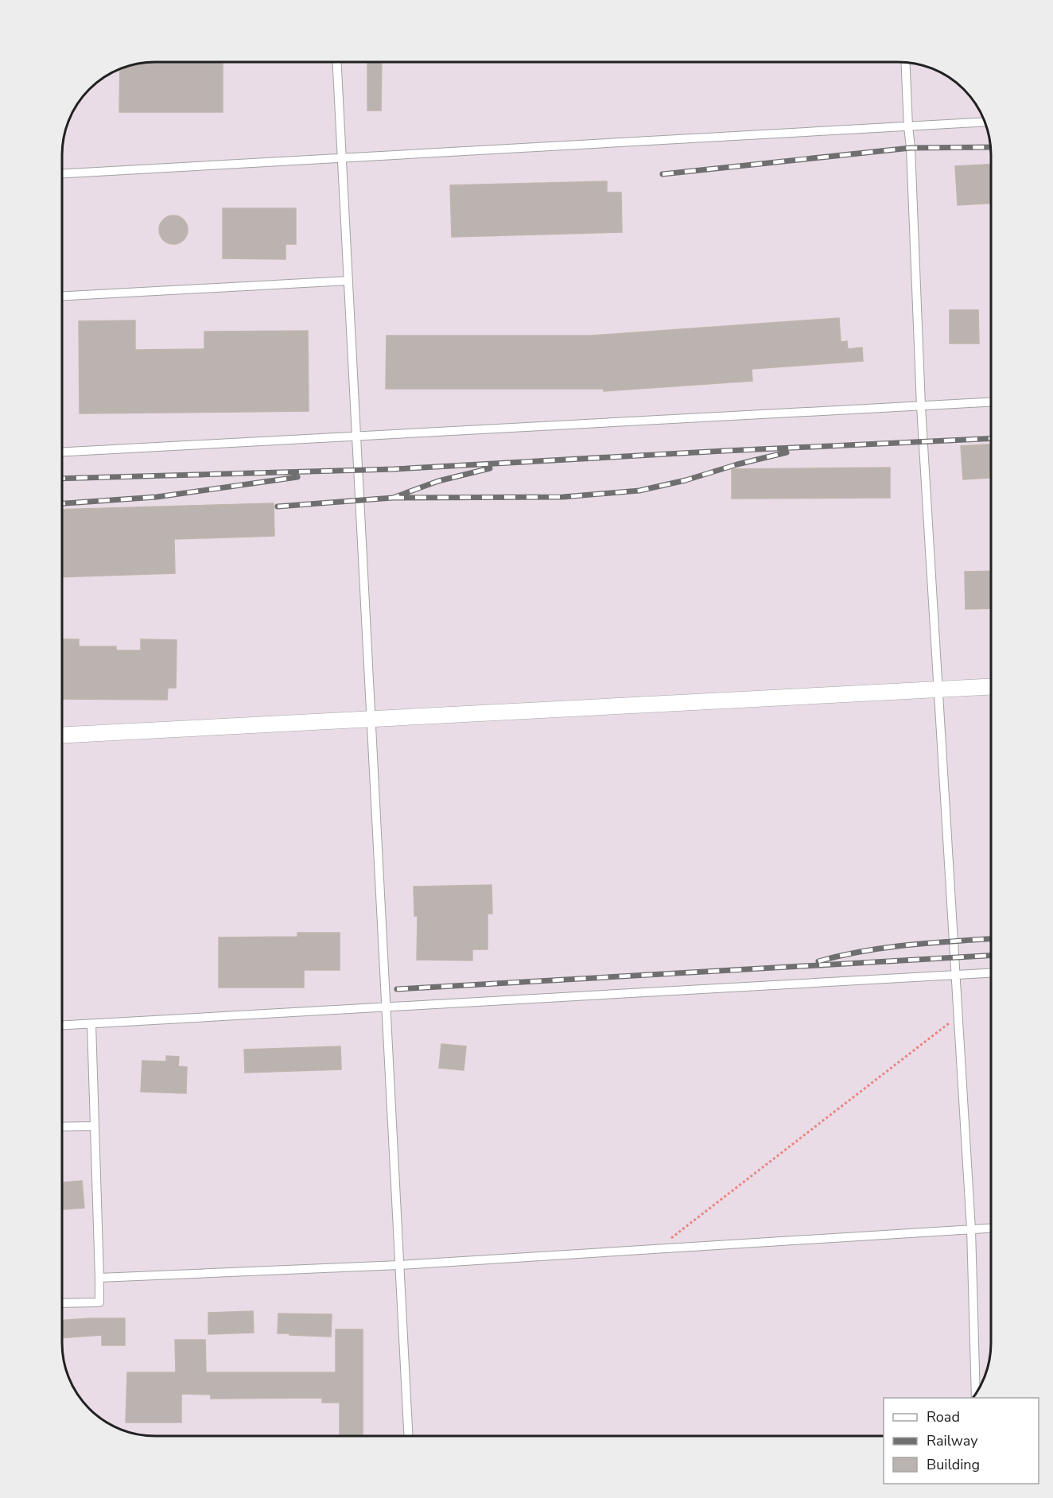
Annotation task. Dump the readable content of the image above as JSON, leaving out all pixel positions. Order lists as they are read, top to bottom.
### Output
{
  "legend": ["Road", "Railway", "Building"]
}
